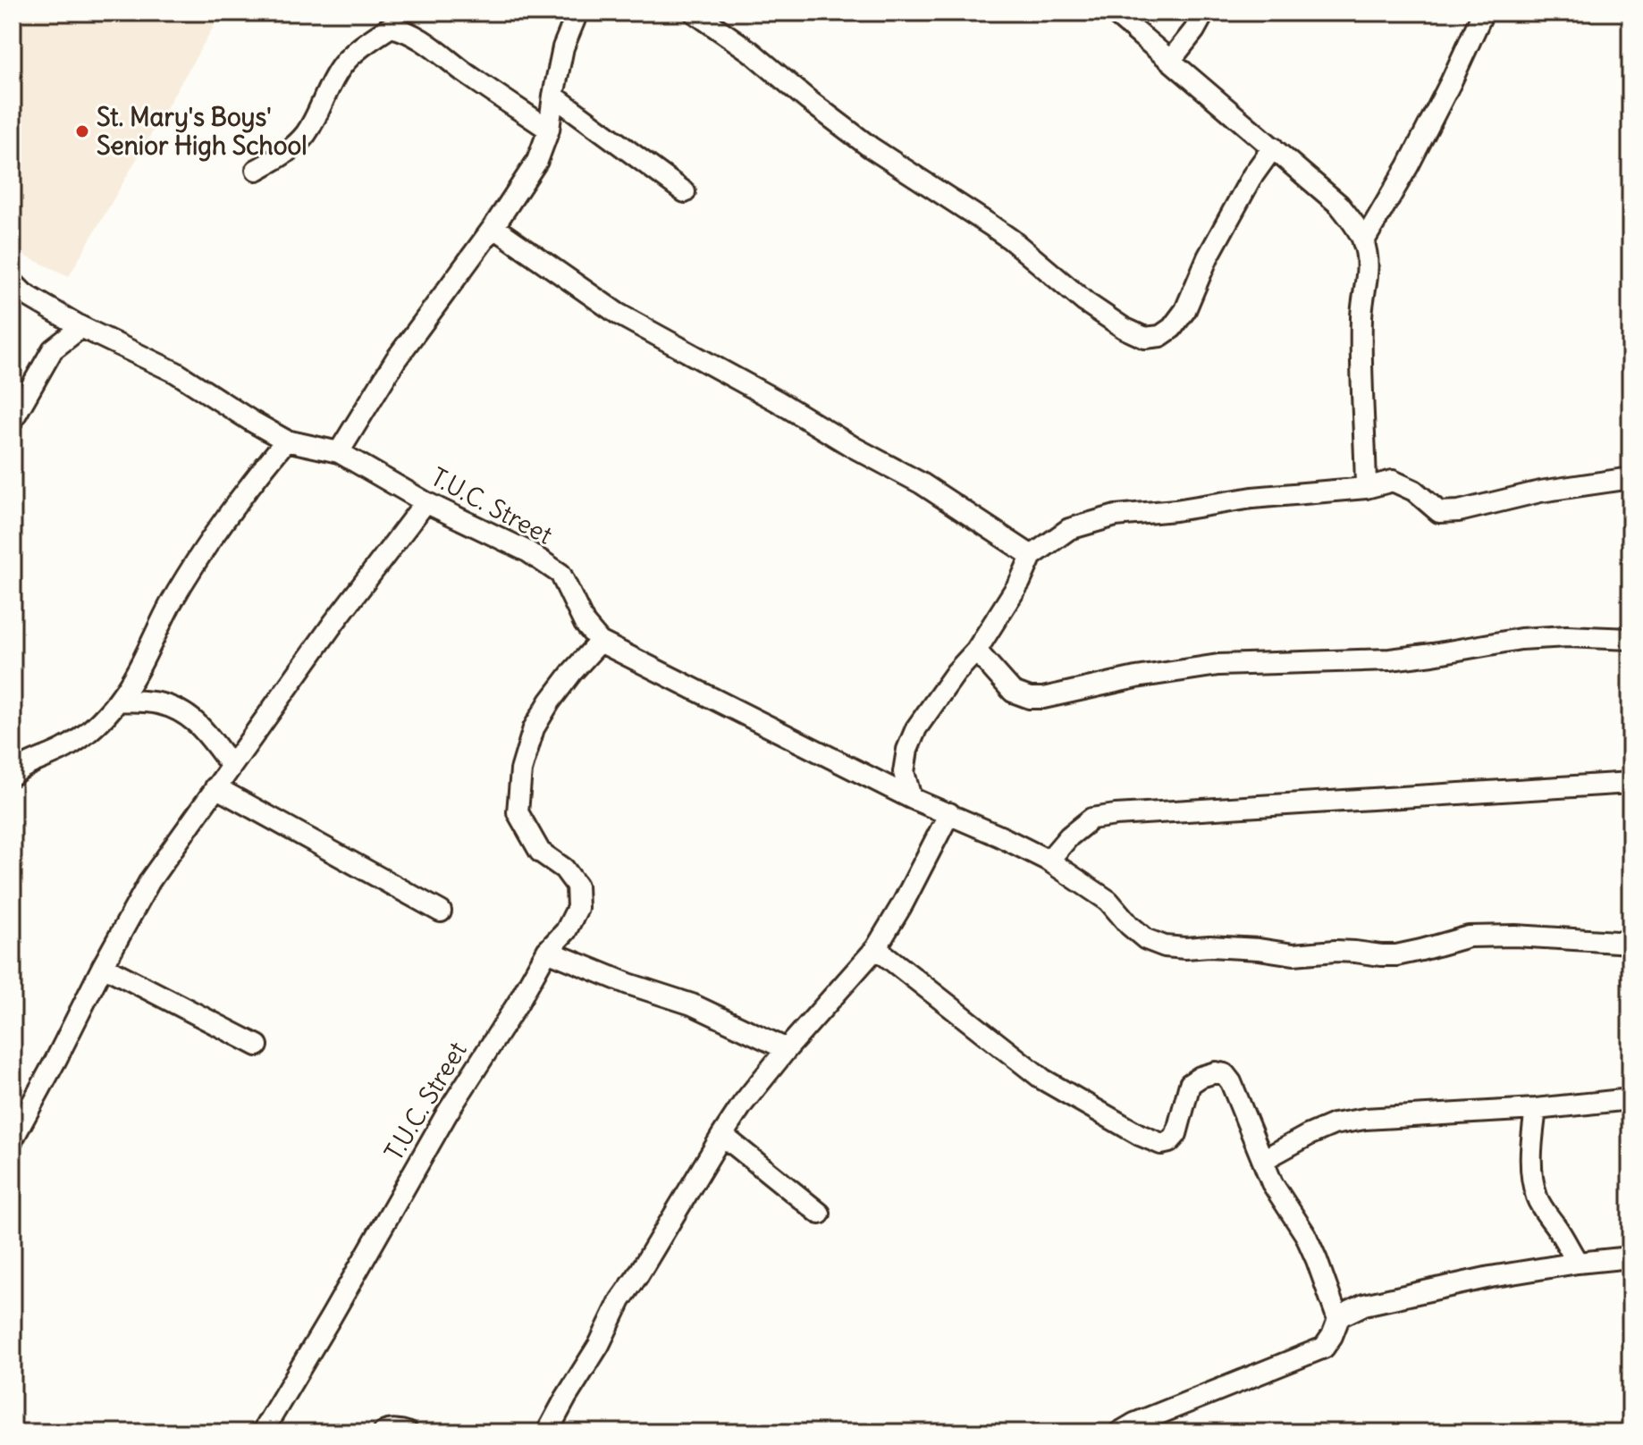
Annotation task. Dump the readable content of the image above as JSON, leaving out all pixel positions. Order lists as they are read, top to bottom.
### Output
{
  "streets": {
    "street": ["T.U.C. Street"]
  },
  "places": ["St. Mary's Boys' Senior High School"]
}
